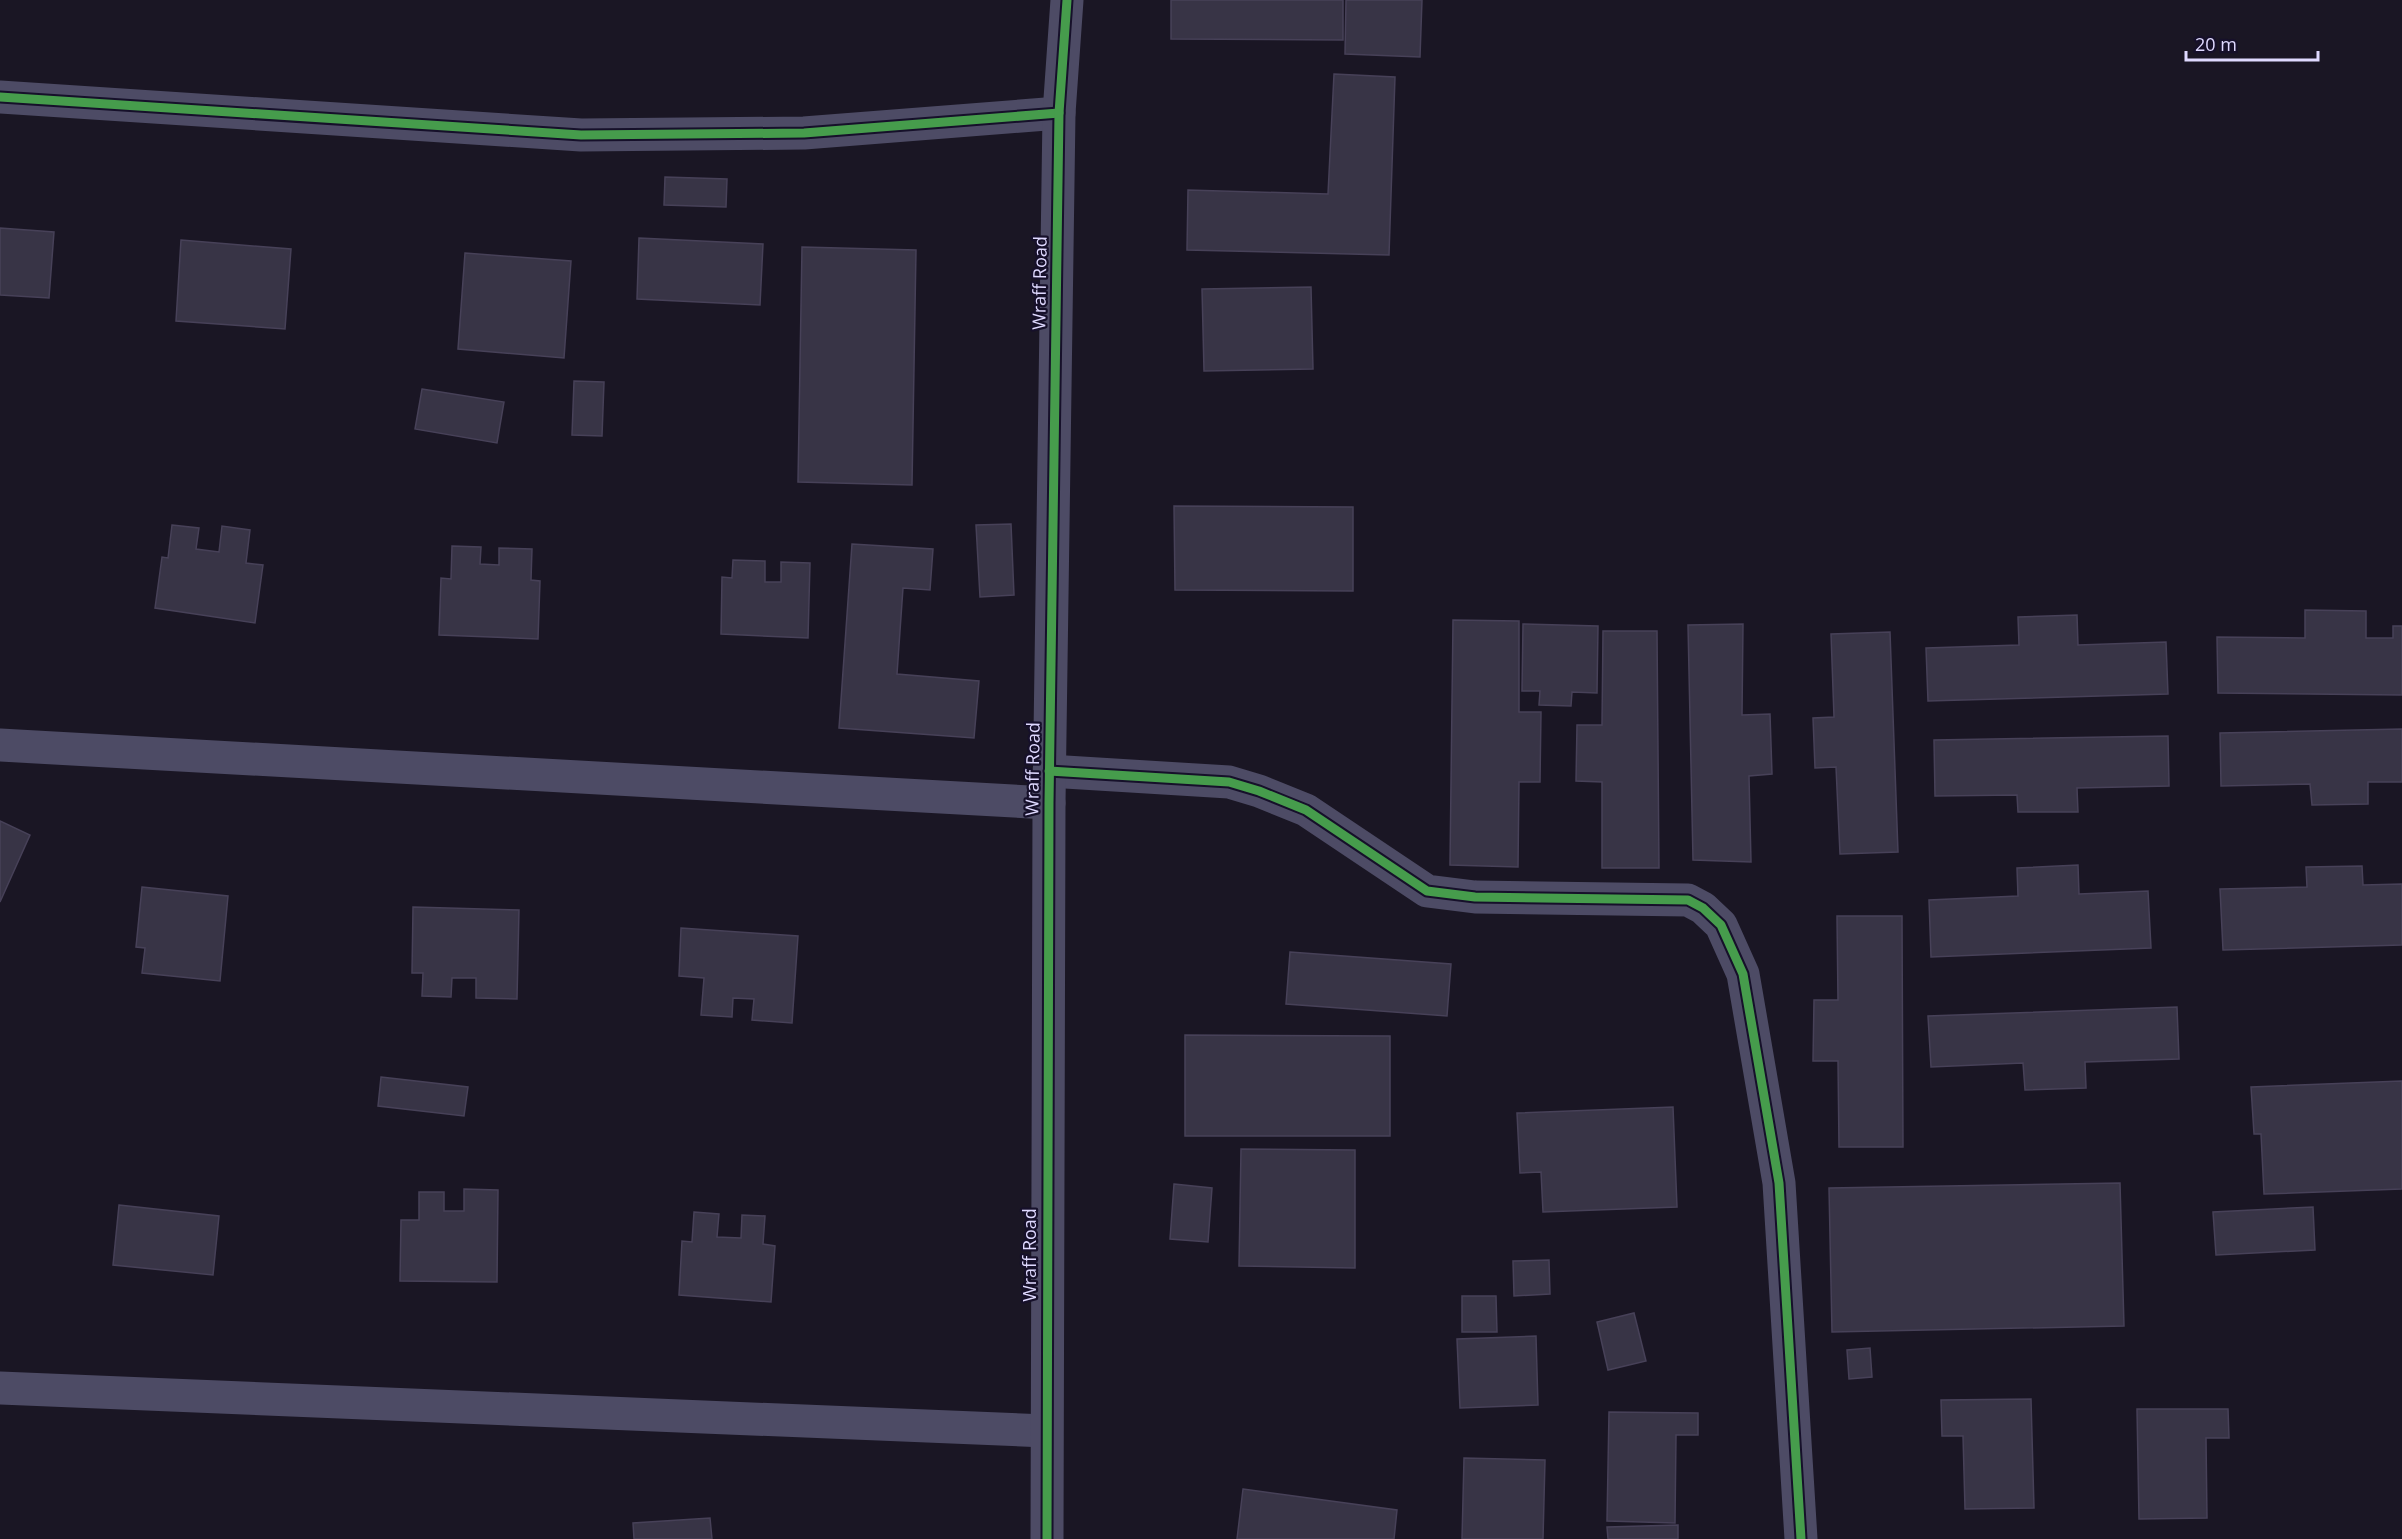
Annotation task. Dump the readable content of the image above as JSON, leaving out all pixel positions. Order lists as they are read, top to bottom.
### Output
{
  "streets": {
    "street": ["Wraff Road"]
  },
  "scale_bar": "20 m"
}
